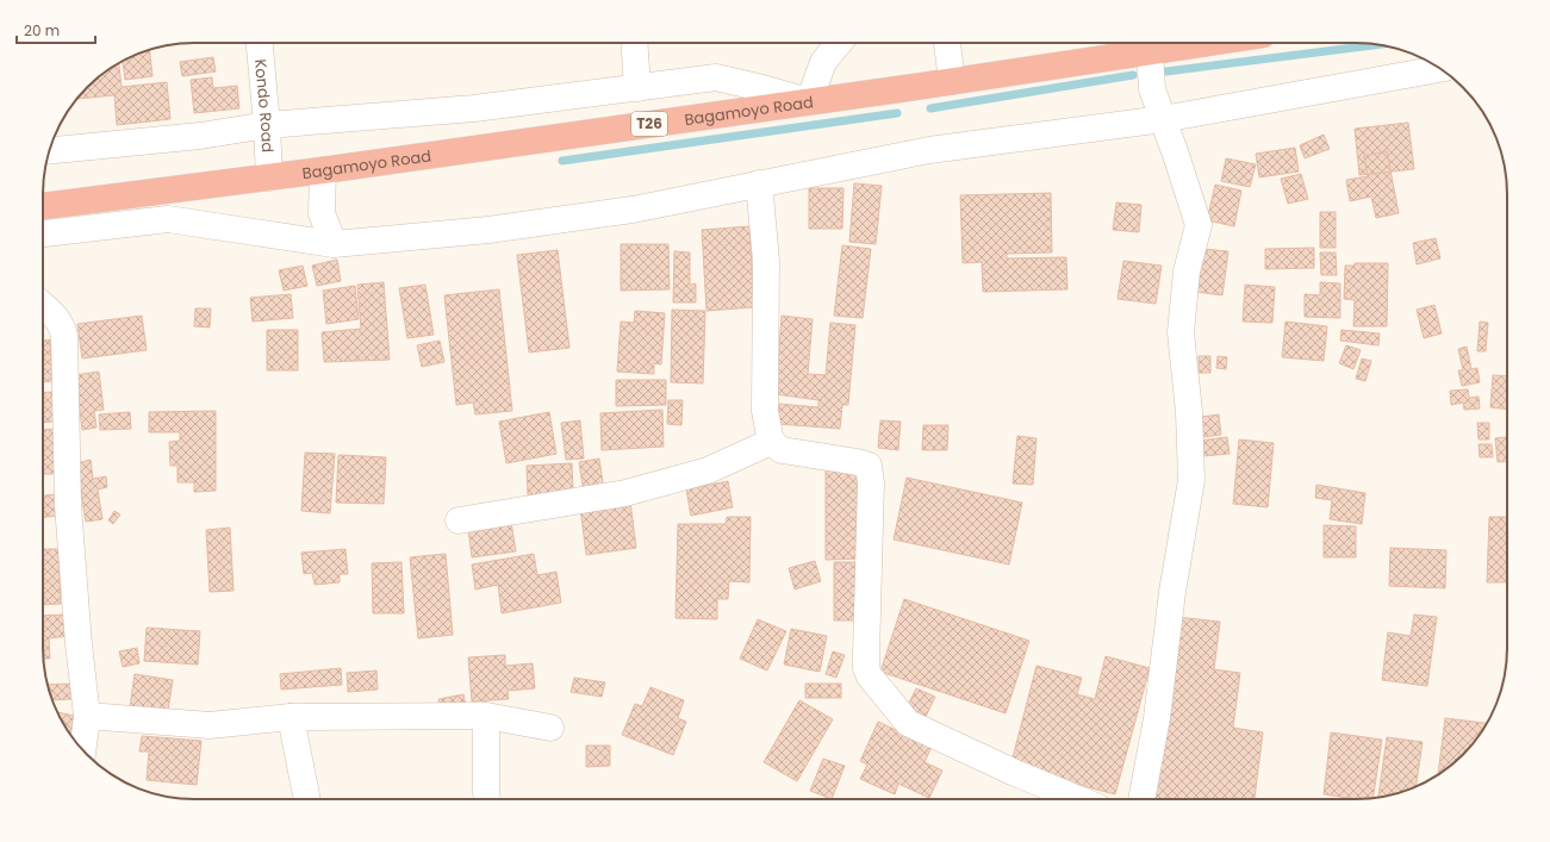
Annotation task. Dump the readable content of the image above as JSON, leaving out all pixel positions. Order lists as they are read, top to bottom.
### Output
{
  "streets": {
    "highway": ["Bagamoyo Road", "T26"],
    "street": ["Kondo Road"]
  },
  "crossings": [
    ["Kondo Road", "Bagamoyo Road"]
  ],
  "scale_bar": "20 m"
}
